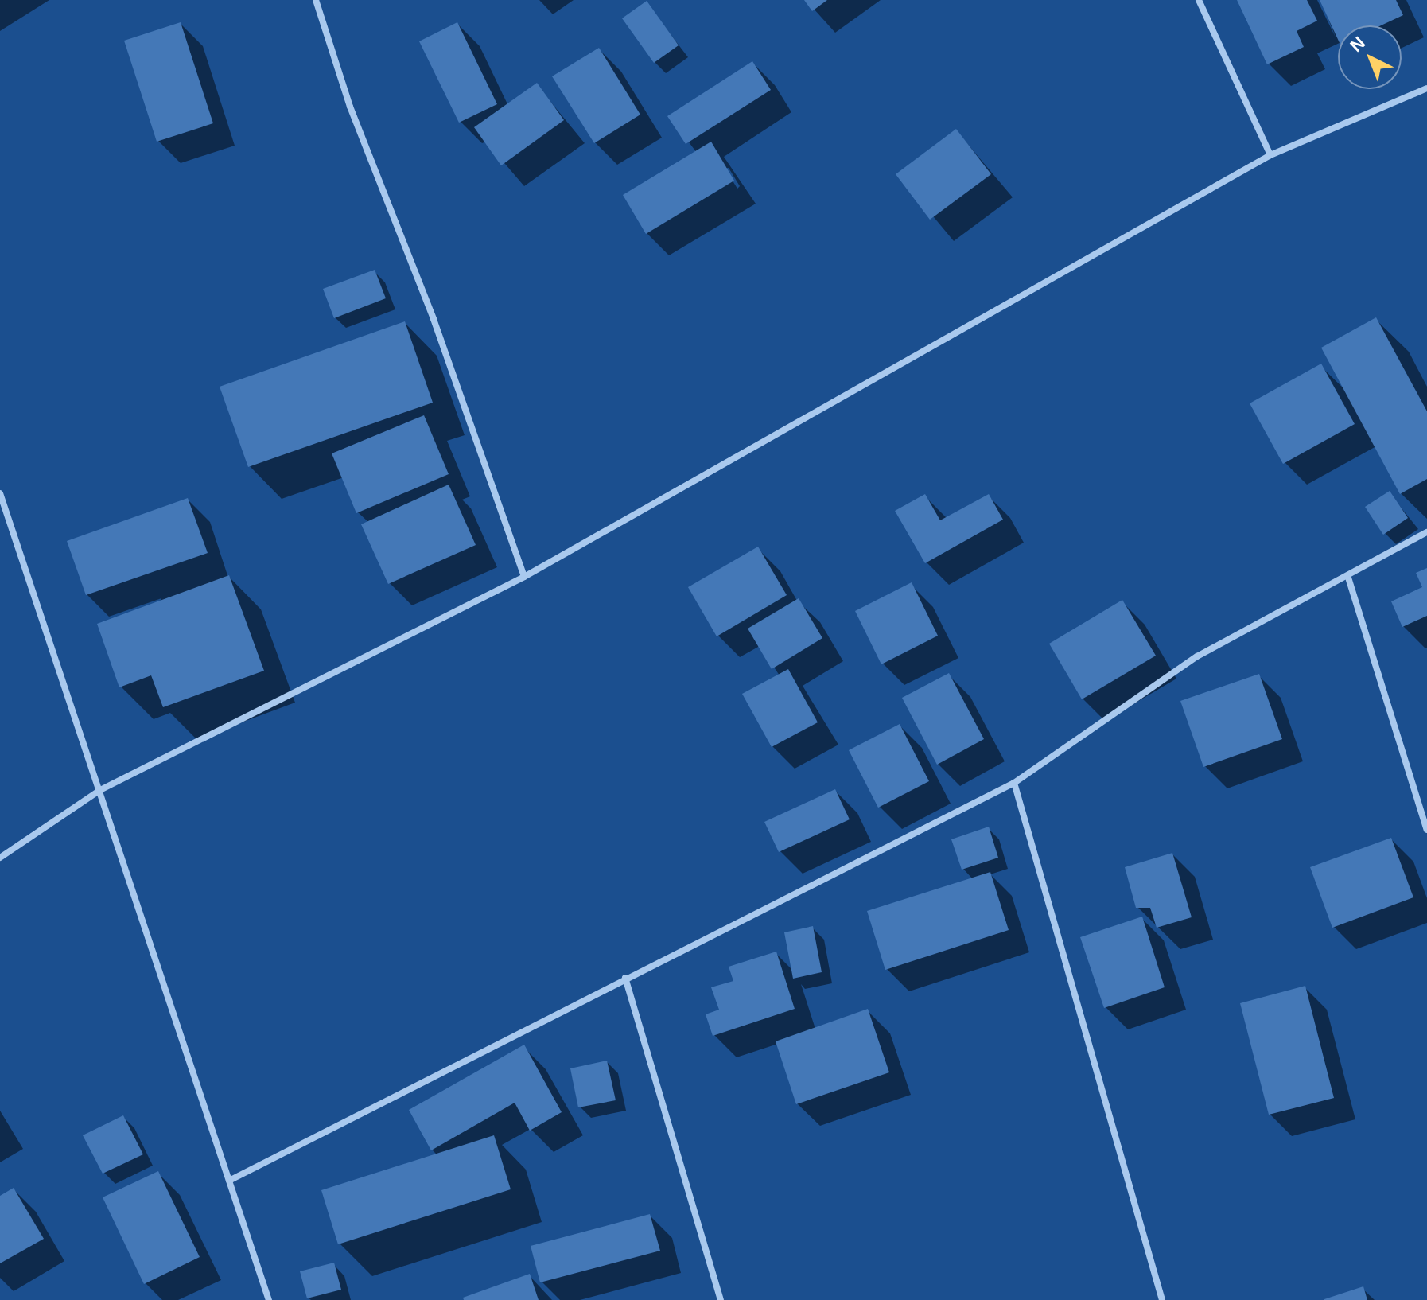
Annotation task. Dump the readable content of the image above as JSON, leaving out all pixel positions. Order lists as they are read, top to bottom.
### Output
{
  "north": "top left"
}
